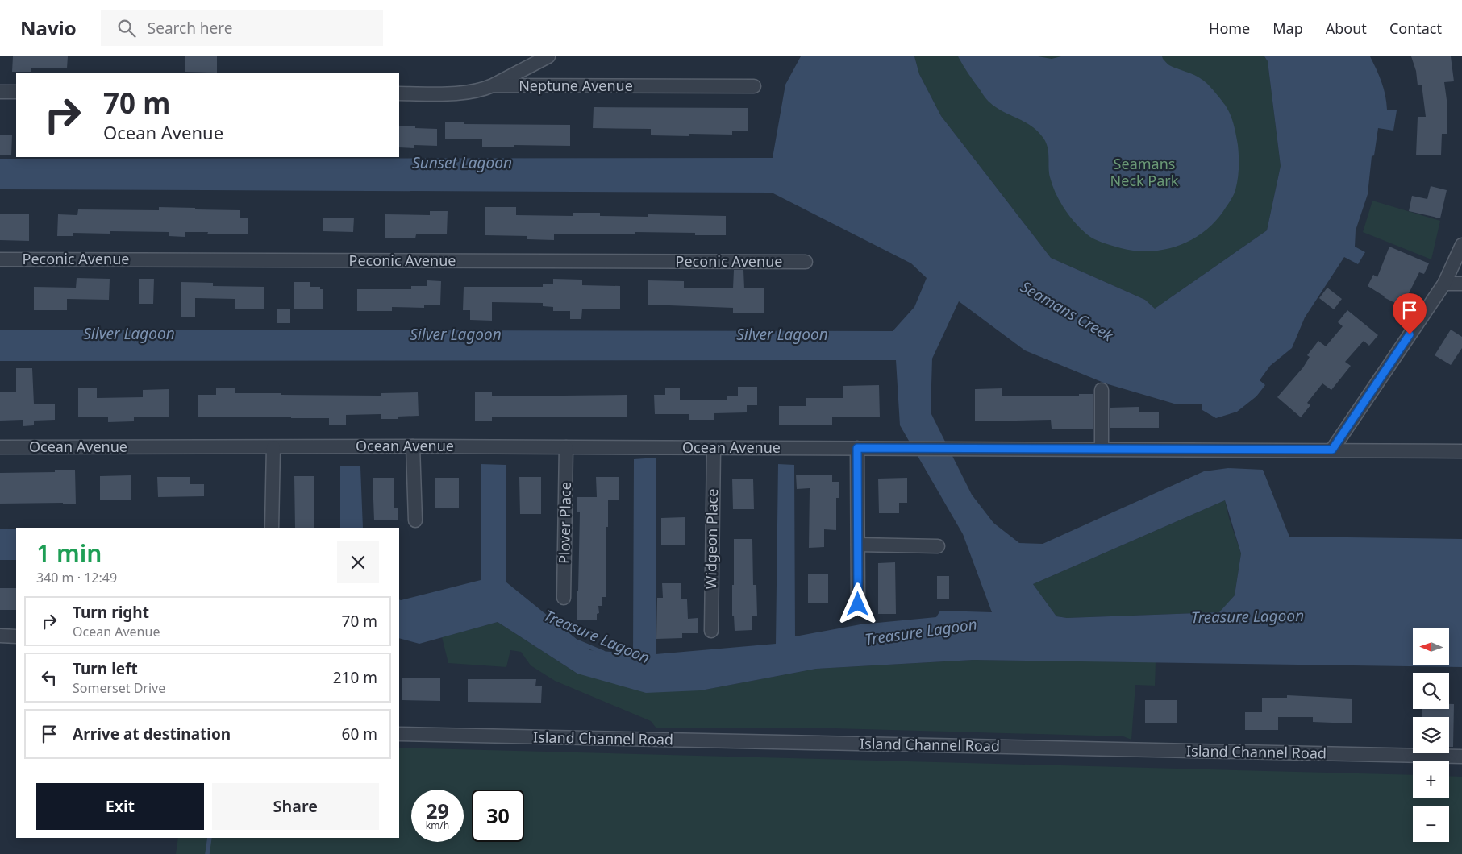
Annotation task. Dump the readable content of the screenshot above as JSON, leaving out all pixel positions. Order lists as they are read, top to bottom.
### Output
{
  "streets": {
    "street": [
      "Neptune Avenue",
      "Peconic Avenue",
      "Ocean Avenue",
      "Plover Place",
      "Widgeon Place",
      "Island Channel Road"
    ]
  },
  "crossings": [
    ["Ocean Avenue", "Plover Place"],
    ["Ocean Avenue", "Widgeon Place"]
  ],
  "water": [
    "Sunset Lagoon",
    "Seamans Creek",
    "Silver Lagoon",
    "Treasure Lagoon"
  ],
  "parks": ["Seamans Neck Park"],
  "north": "left",
  "page": {
    "header": "Navio",
    "search": "Search here",
    "nav": [
      "Home",
      "Map",
      "About",
      "Contact"
    ],
    "turn": ["70 m", "Ocean Avenue"],
    "heading": ["1 min", "340 m · 12:49"],
    "list": [
      {
        "name": "Turn right",
        "note": "Ocean Avenue",
        "value": "70 m"
      },
      {
        "name": "Turn left",
        "note": "Somerset Drive",
        "value": "210 m"
      },
      {
        "name": "Arrive at destination",
        "value": "60 m"
      }
    ],
    "map_buttons": ["+", "−"],
    "buttons": ["Exit", "Share"],
    "speed": "29 km/h",
    "limit": "30"
  }
}
